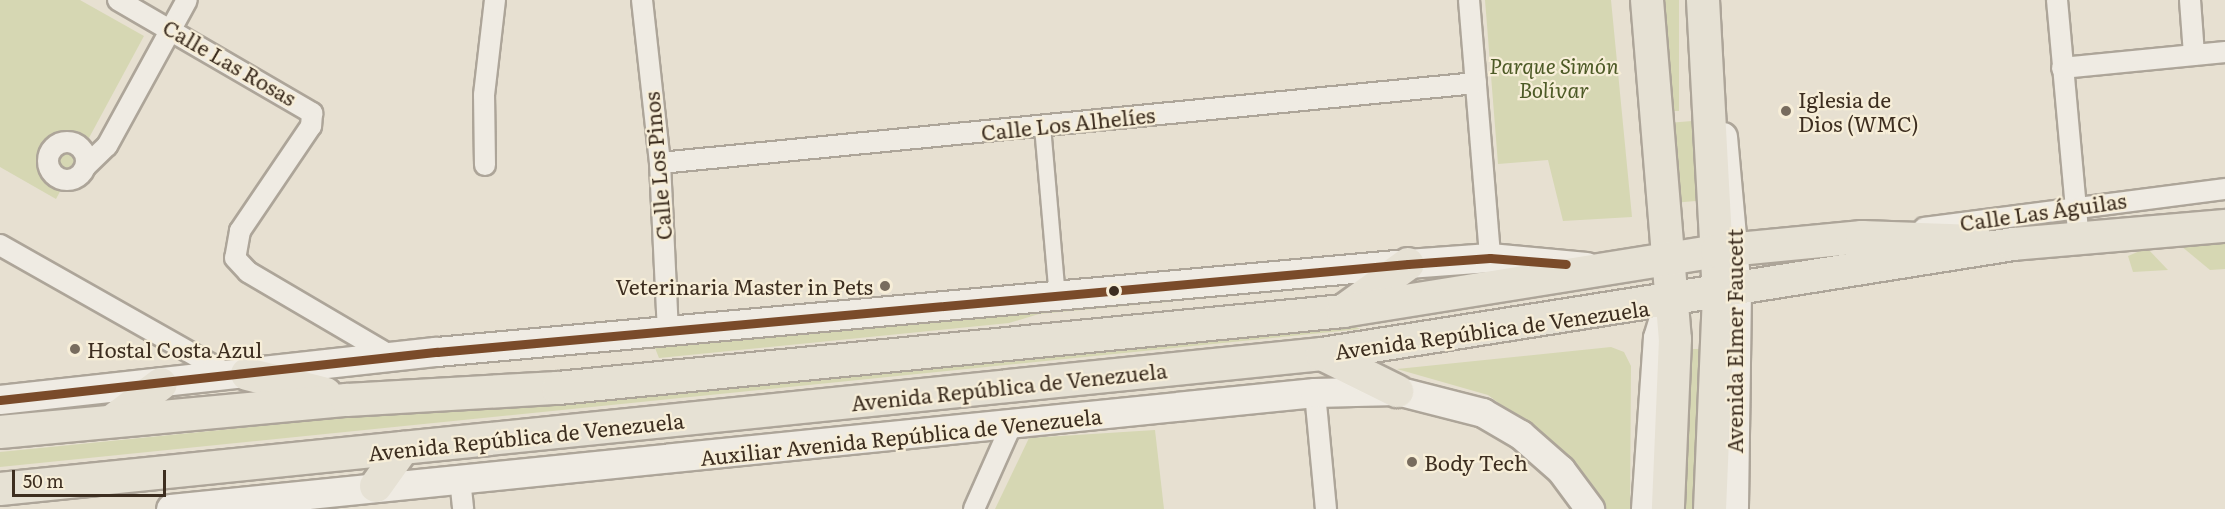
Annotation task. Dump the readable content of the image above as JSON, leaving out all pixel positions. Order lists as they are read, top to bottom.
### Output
{
  "streets": {
    "main road": ["Avenida República de Venezuela", "Avenida Elmer Faucett", "Auxiliar Avenida República de Venezuela"],
    "street": [
      "Calle Las Rosas",
      "Calle Los Alhelíes",
      "Calle Los Pinos",
      "Calle Las Águilas"
    ]
  },
  "crossings": [
    ["Calle Los Alhelíes", "Calle Los Pinos"],
    ["Calle Las Águilas", "Avenida República de Venezuela"],
    ["Avenida República de Venezuela", "Avenida Elmer Faucett"]
  ],
  "parks": ["Parque Simón Bolívar"],
  "places": [
    "Iglesia de Dios (WMC)",
    "Veterinaria Master in Pets",
    "Hostal Costa Azul",
    "Body Tech"
  ],
  "scale_bar": "50 m"
}
